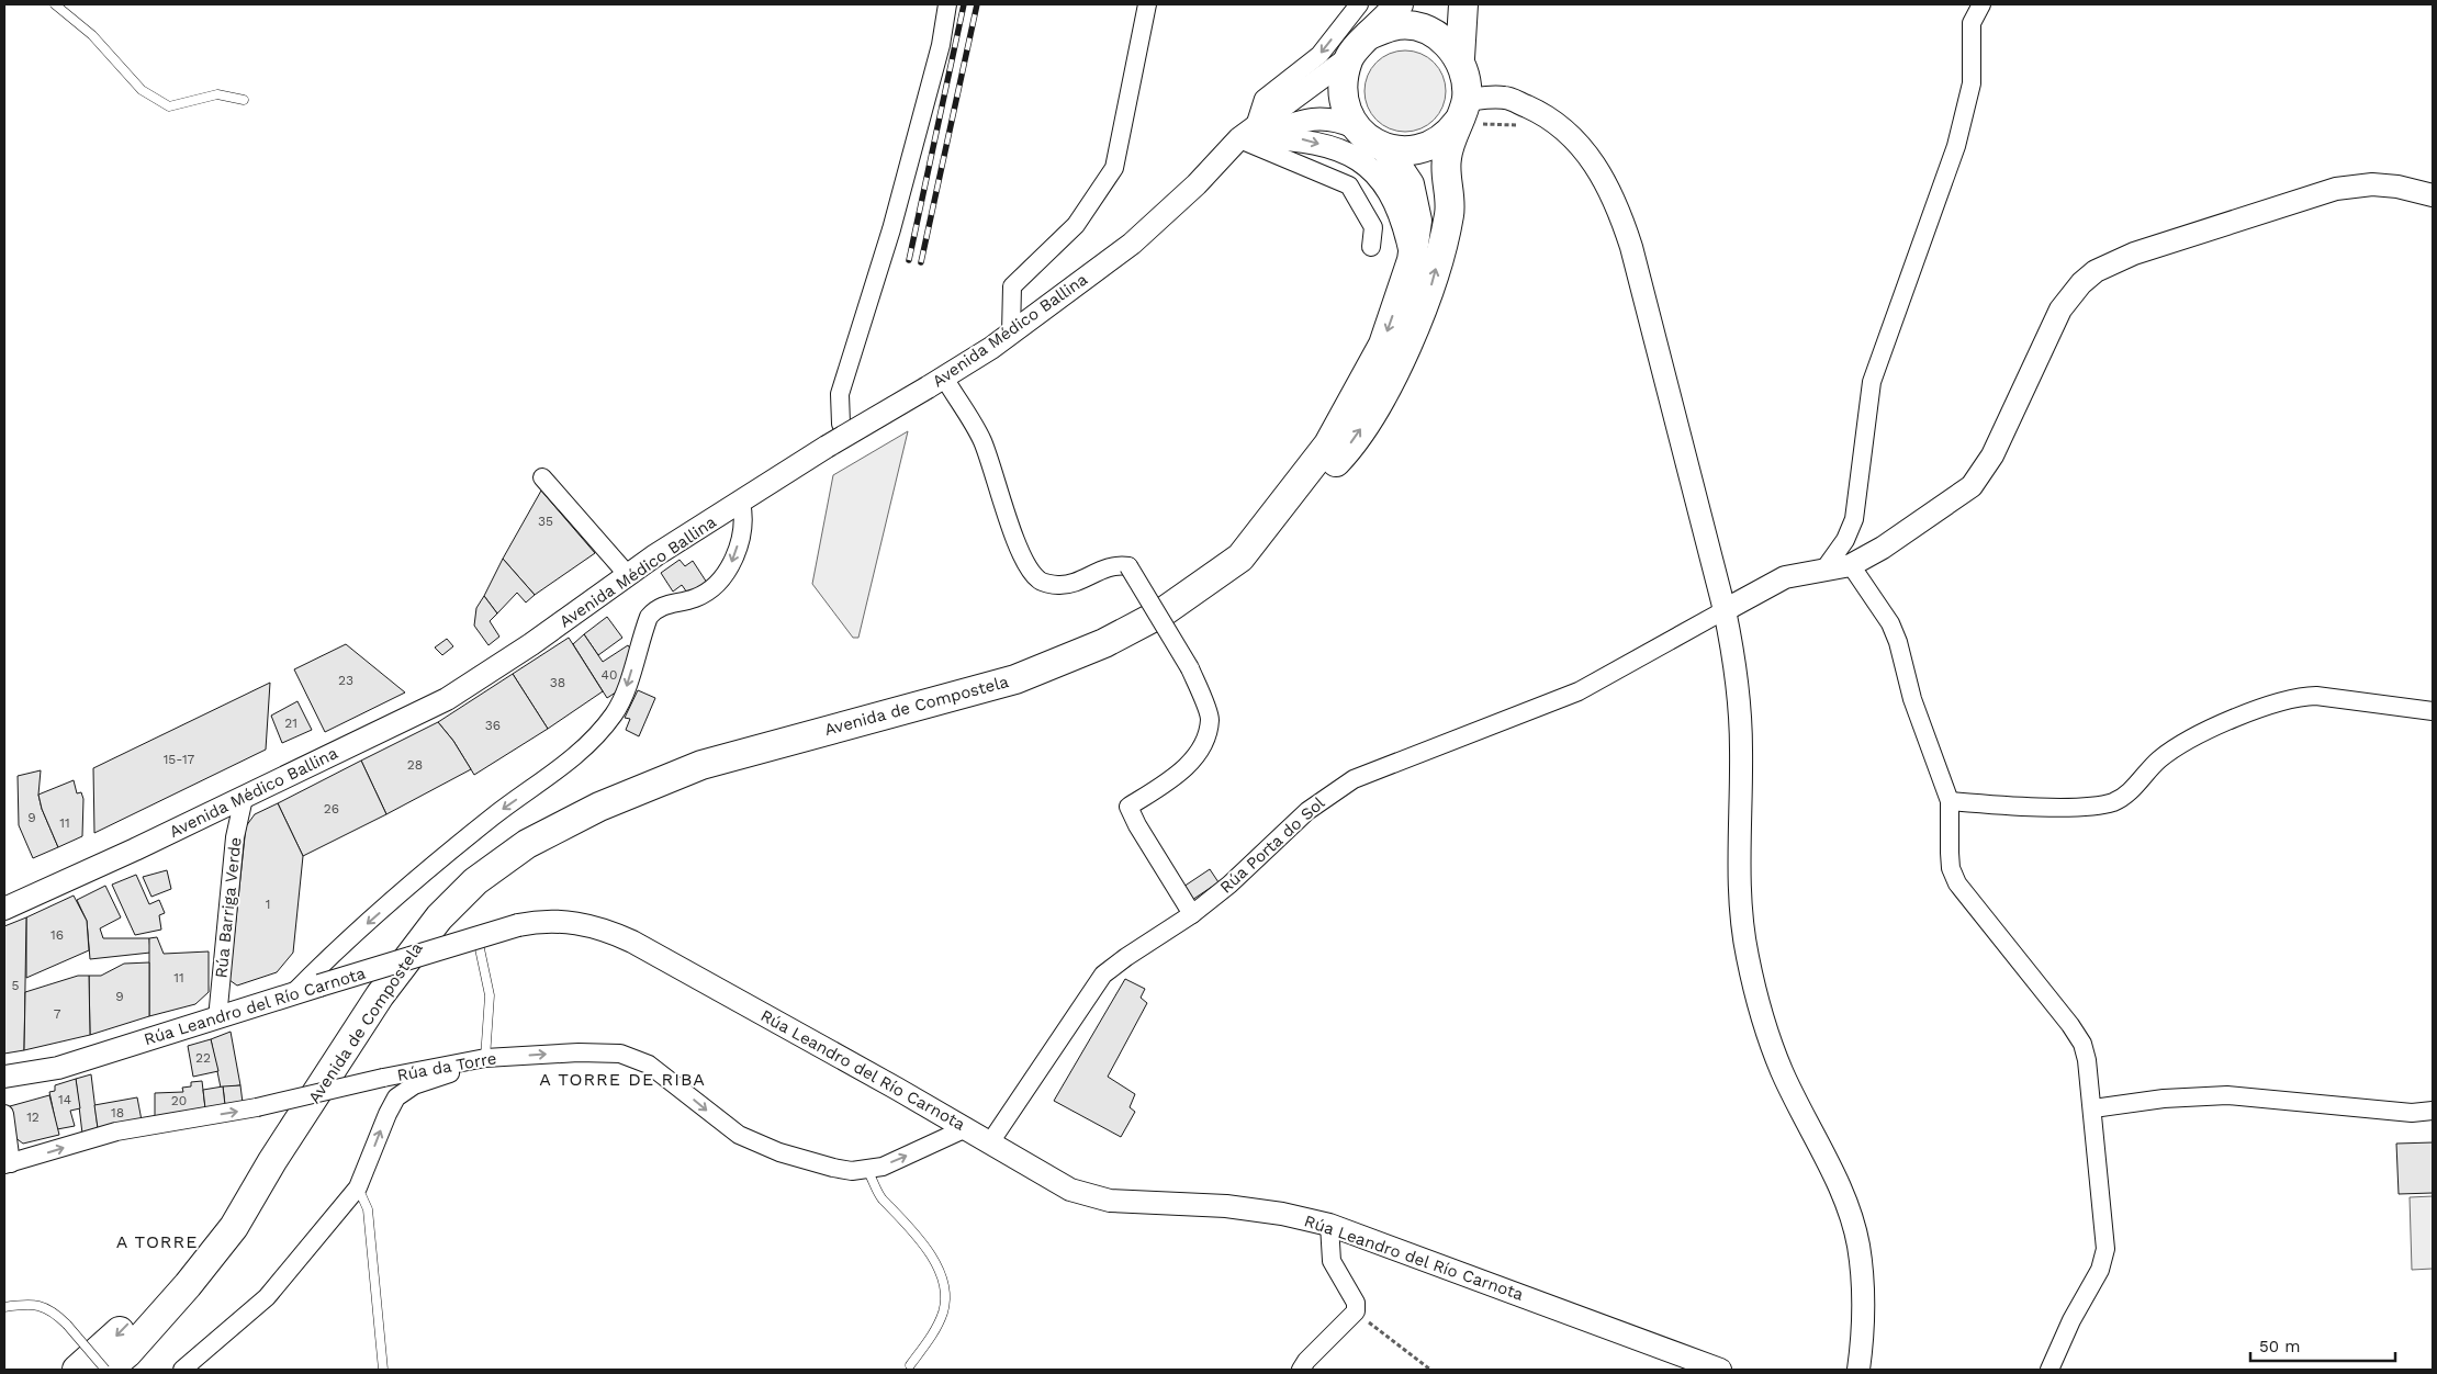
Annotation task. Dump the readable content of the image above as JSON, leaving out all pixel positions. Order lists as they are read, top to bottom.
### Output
{
  "streets": {
    "highway": ["Avenida de Compostela"],
    "street": [
      "Avenida Médico Ballina",
      "Rúa Porta do Sol",
      "Rúa Barriga Verde",
      "Rúa Leandro del Río Carnota",
      "Rúa da Torre"
    ]
  },
  "crossings": [
    ["Avenida Médico Ballina", "Avenida de Compostela"],
    ["Avenida Médico Ballina", "Rúa Barriga Verde"],
    ["Rúa Porta do Sol", "Rúa Leandro del Río Carnota"],
    ["Rúa Barriga Verde", "Rúa Leandro del Río Carnota"],
    ["Rúa Leandro del Río Carnota", "Rúa da Torre"]
  ],
  "one_way": ["Rúa da Torre"],
  "districts": ["A TORRE DE RIBA", "A TORRE"],
  "house_numbers": [
    "35",
    "40",
    "23",
    "38",
    "21",
    "36",
    "15-17",
    "28",
    "26",
    "9",
    "11",
    "1",
    "16",
    "11",
    "5",
    "9",
    "7",
    "22",
    "14",
    "20",
    "18",
    "12"
  ],
  "scale_bar": "50 m"
}
